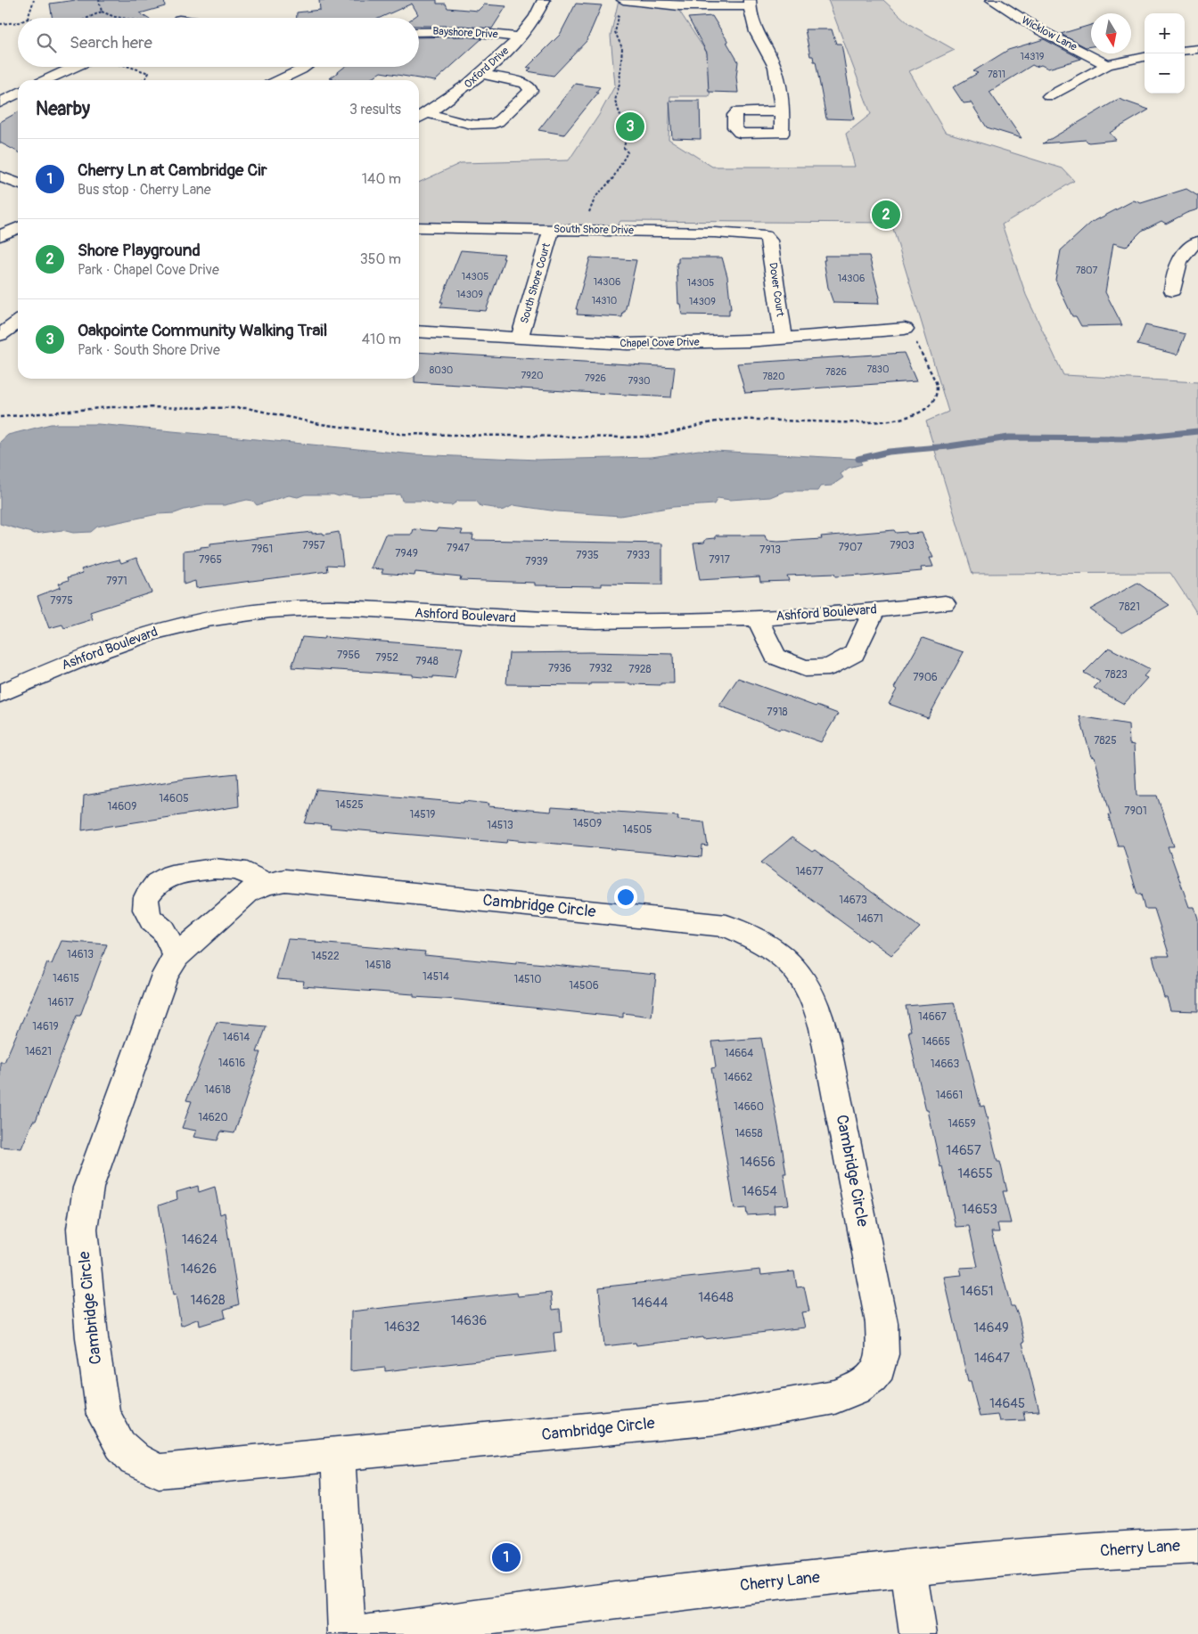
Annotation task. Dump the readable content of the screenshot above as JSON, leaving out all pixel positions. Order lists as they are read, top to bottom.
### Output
{
  "streets": {
    "street": [
      "Bayshore Drive",
      "Wicklow Lane",
      "Oxford Drive",
      "South Shore Drive",
      "South Shore Court",
      "Dover Court",
      "Chapel Cove Drive",
      "Ashford Boulevard",
      "Cambridge Circle",
      "Cherry Lane"
    ]
  },
  "crossings": [
    ["Bayshore Drive", "Oxford Drive"],
    ["South Shore Drive", "South Shore Court"],
    ["South Shore Drive", "Dover Court"],
    ["South Shore Court", "Chapel Cove Drive"],
    ["Dover Court", "Chapel Cove Drive"]
  ],
  "house_numbers": [
    "14319",
    "7811",
    "7807",
    "14305",
    "14306",
    "14306",
    "14305",
    "14309",
    "14310",
    "14309",
    "7830",
    "8030",
    "7826",
    "7920",
    "7820",
    "7926",
    "7930",
    "7957",
    "7903",
    "7907",
    "7947",
    "7961",
    "7913",
    "7949",
    "7935",
    "7933",
    "7965",
    "7917",
    "7939",
    "7971",
    "7975",
    "7821",
    "7956",
    "7952",
    "7948",
    "7936",
    "7932",
    "7928",
    "7823",
    "7906",
    "7918",
    "7825",
    "14605",
    "14525",
    "14609",
    "7901",
    "14519",
    "14509",
    "14513",
    "14505",
    "14677",
    "14673",
    "14671",
    "14613",
    "14522",
    "14518",
    "14514",
    "14615",
    "14510",
    "14506",
    "14617",
    "14667",
    "14619",
    "14614",
    "14665",
    "14621",
    "14664",
    "14616",
    "14663",
    "14662",
    "14618",
    "14661",
    "14660",
    "14620",
    "14659",
    "14658",
    "14657",
    "14656",
    "14655",
    "14654",
    "14653",
    "14624",
    "14626",
    "14651",
    "14648",
    "14628",
    "14644",
    "14636",
    "14632",
    "14649",
    "14647",
    "14645"
  ],
  "north": "bottom",
  "page": {
    "map_buttons": ["+", "−"],
    "search": "Search here",
    "heading": ["Nearby", "3 results"],
    "pins": ["3", "2", "1"],
    "list": [
      {
        "mark": "1",
        "name": "Cherry Ln at Cambridge Cir",
        "note": "Bus stop · Cherry Lane",
        "value": "140 m"
      },
      {
        "mark": "2",
        "name": "Shore Playground",
        "note": "Park · Chapel Cove Drive",
        "value": "350 m"
      },
      {
        "mark": "3",
        "name": "Oakpointe Community Walking Trail",
        "note": "Park · South Shore Drive",
        "value": "410 m"
      }
    ]
  }
}
